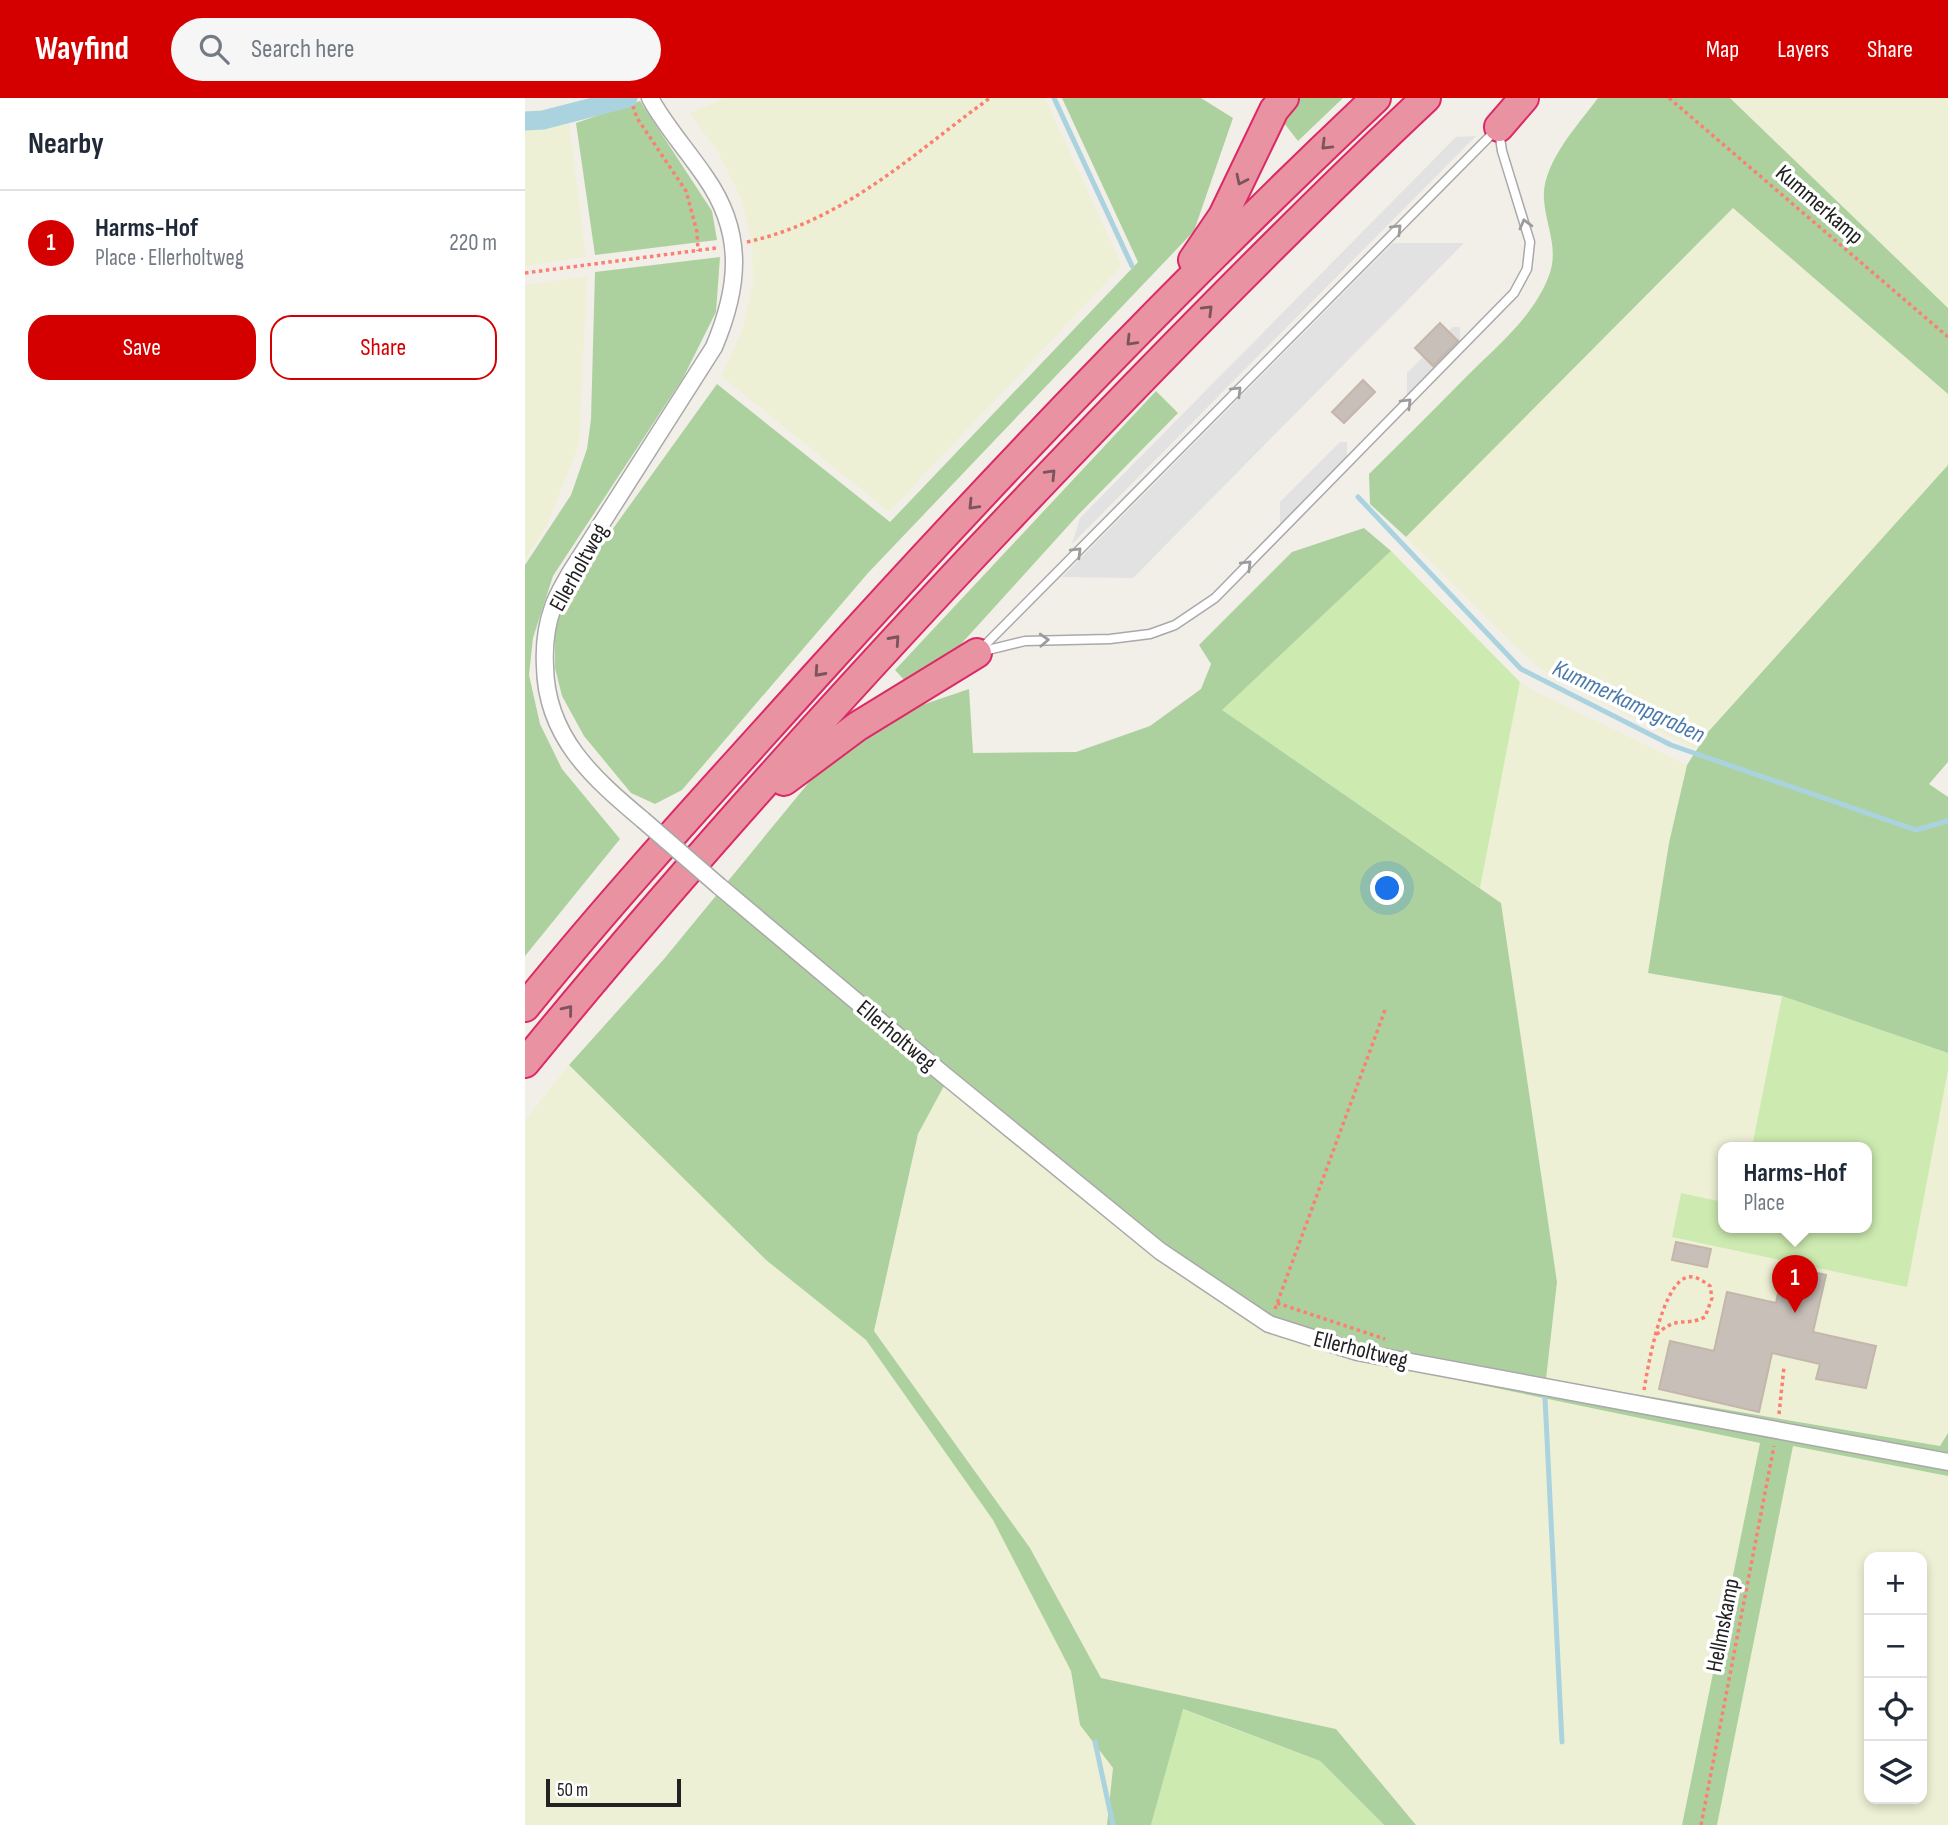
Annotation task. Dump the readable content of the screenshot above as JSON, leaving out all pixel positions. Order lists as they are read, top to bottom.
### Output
{
  "streets": {
    "street": ["Ellerholtweg"],
    "path": ["Kummerkamp", "Hellmskamp"]
  },
  "crossings": [
    ["Ellerholtweg", "Hellmskamp"]
  ],
  "water": ["Kummerkampgraben"],
  "scale_bar": "50 m",
  "page": {
    "header": "Wayfind",
    "search": "Search here",
    "nav": ["Map", "Layers", "Share"],
    "heading": "Nearby",
    "list": [
      {
        "mark": "1",
        "name": "Harms-Hof",
        "note": "Place · Ellerholtweg",
        "value": "220 m"
      }
    ],
    "buttons": ["Save", "Share"],
    "popup": ["Harms-Hof", "Place"],
    "pins": "1",
    "map_buttons": ["+", "−"],
    "scale": "50 m"
  }
}
